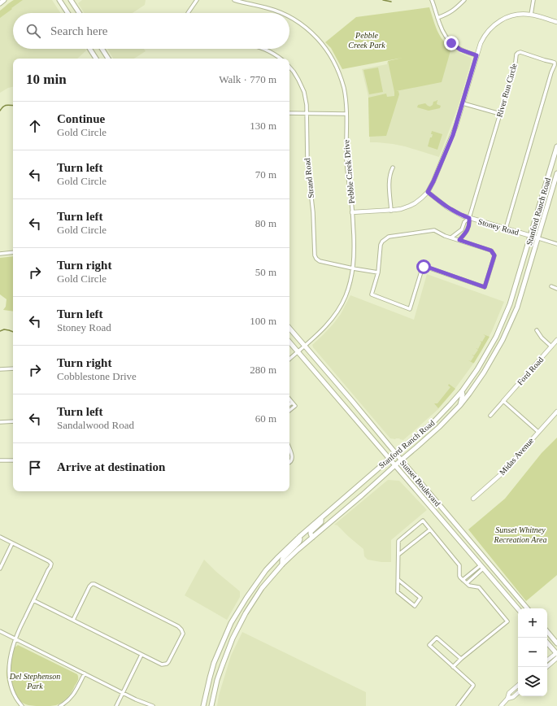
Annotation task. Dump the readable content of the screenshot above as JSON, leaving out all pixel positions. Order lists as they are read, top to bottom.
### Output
{
  "streets": {
    "main road": ["Stanford Ranch Road", "Sunset Boulevard"],
    "street": [
      "River Run Circle",
      "Pebble Creek Drive",
      "Strand Road",
      "Stoney Road",
      "Ford Road",
      "Midas Avenue"
    ]
  },
  "crossings": [
    ["River Run Circle", "Stoney Road"],
    ["Pebble Creek Drive", "Strand Road"],
    ["Pebble Creek Drive", "Sunset Boulevard"],
    ["Stanford Ranch Road", "Stoney Road"],
    ["Stanford Ranch Road", "Sunset Boulevard"]
  ],
  "parks": ["Pebble Creek Park", "Sunset Whitney Recreation Area", "Del Stephenson Park"],
  "page": {
    "search": "Search here",
    "heading": ["10 min", "Walk · 770 m"],
    "list": [
      ["Continue", "Gold Circle", "130 m"],
      ["Turn left", "Gold Circle", "70 m"],
      ["Turn left", "Gold Circle", "80 m"],
      ["Turn right", "Gold Circle", "50 m"],
      ["Turn left", "Stoney Road", "100 m"],
      ["Turn right", "Cobblestone Drive", "280 m"],
      ["Turn left", "Sandalwood Road", "60 m"],
      "Arrive at destination"
    ],
    "map_buttons": ["+", "−"]
  }
}
